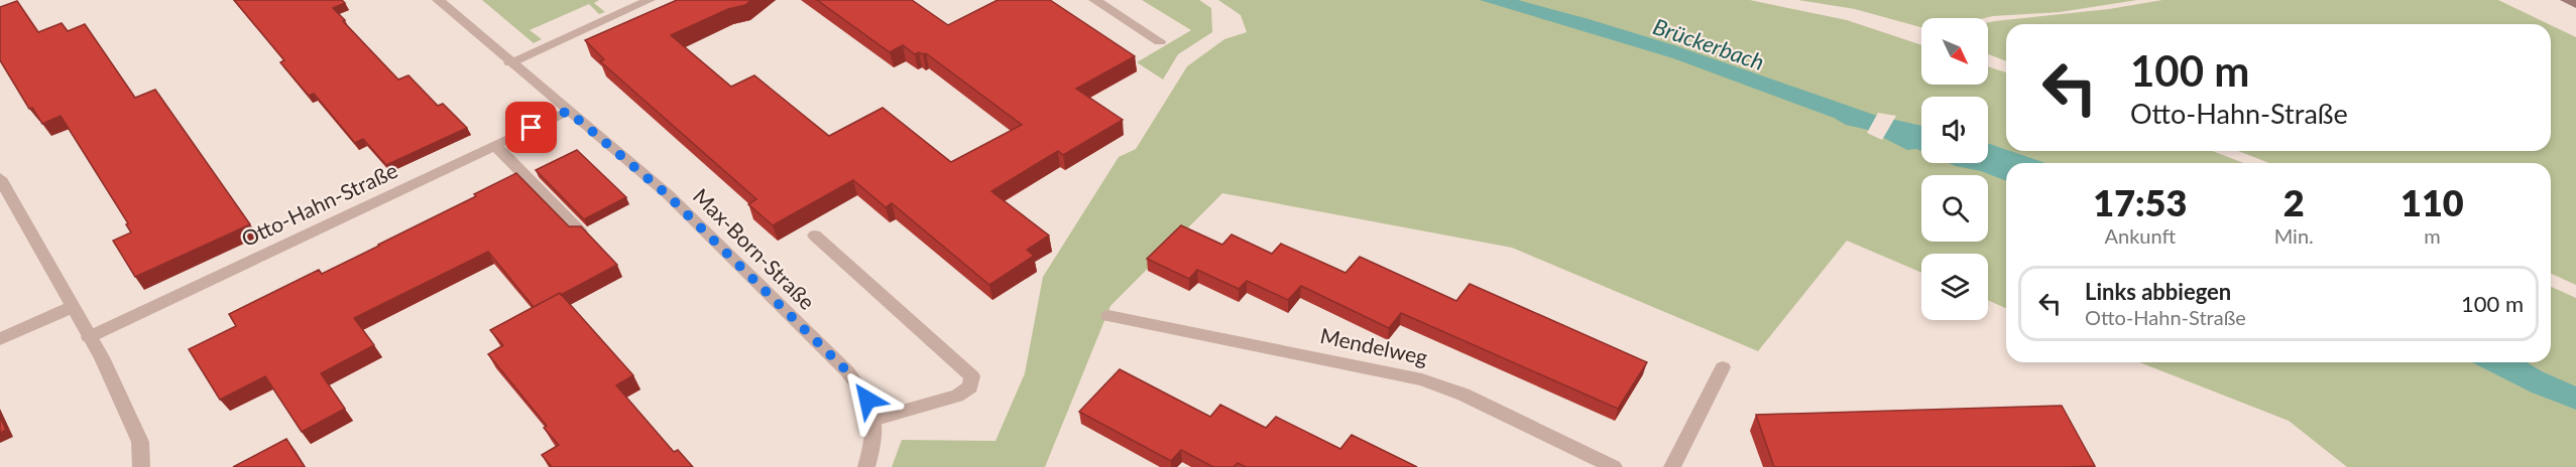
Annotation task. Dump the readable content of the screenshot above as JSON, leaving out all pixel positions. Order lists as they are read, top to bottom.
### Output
{
  "streets": {
    "street": ["Otto-Hahn-Straße", "Max-Born-Straße", "Mendelweg"]
  },
  "crossings": [
    ["Otto-Hahn-Straße", "Max-Born-Straße"]
  ],
  "water": ["Brückerbach"],
  "north": "bottom right",
  "page": {
    "turn": ["100 m", "Otto-Hahn-Straße"],
    "eta": [
      "17:53",
      "Ankunft",
      "2",
      "Min.",
      "110",
      "m"
    ],
    "list": [
      {
        "name": "Links abbiegen",
        "note": "Otto-Hahn-Straße",
        "value": "100 m"
      }
    ]
  }
}
